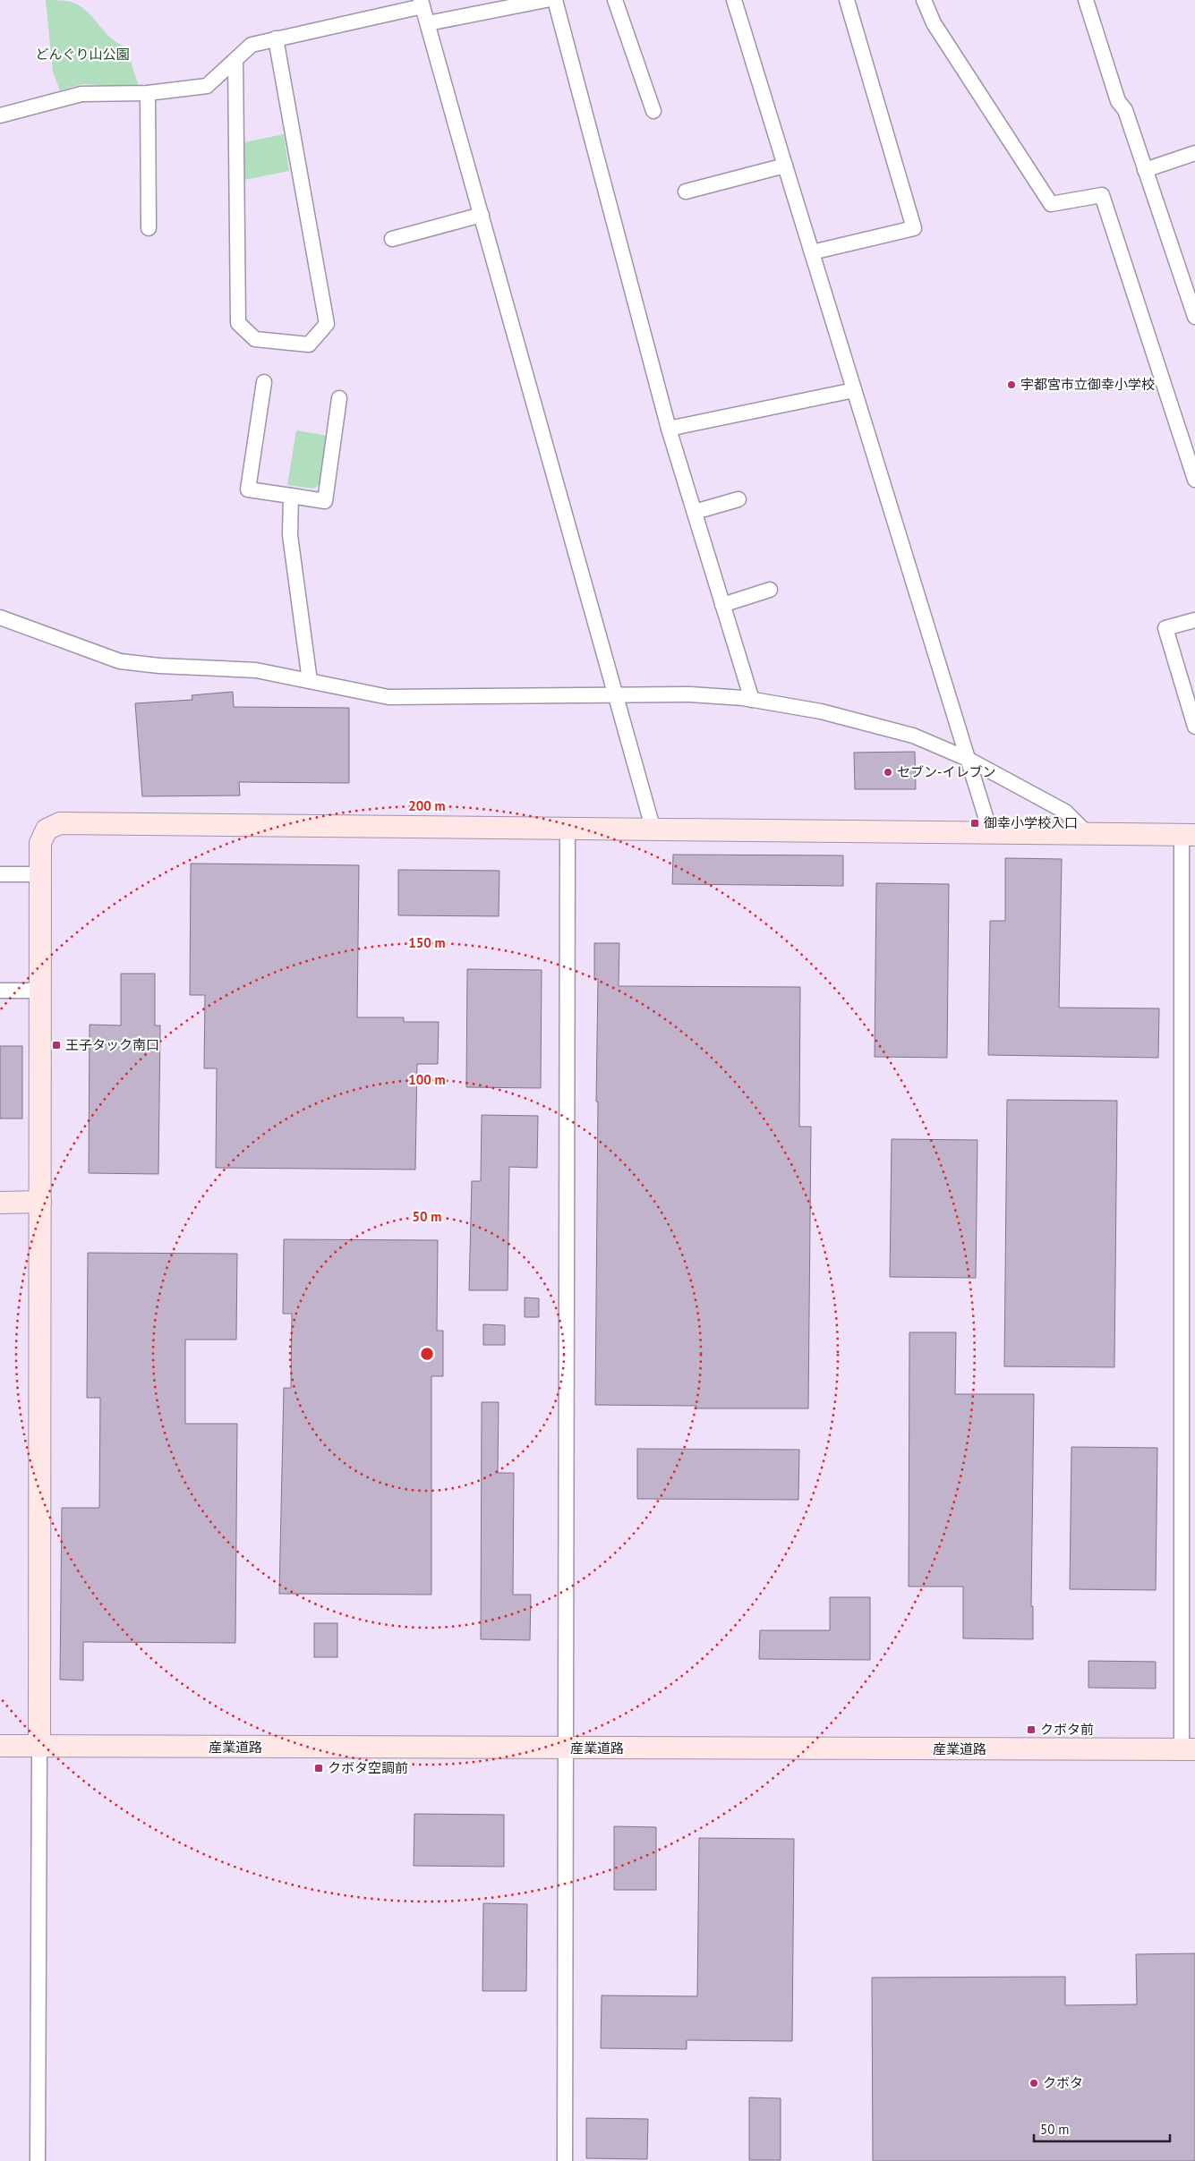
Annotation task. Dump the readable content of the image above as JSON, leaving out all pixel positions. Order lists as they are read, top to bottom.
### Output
{
  "streets": {
    "street": ["産業道路"]
  },
  "parks": ["どんぐり山公園"],
  "places": {
    "other": ["宇都宮市立御幸小学校", "セブン-イレブン", "クボタ"],
    "transit": [
      "御幸小学校入口",
      "王子タック南口",
      "クボタ前",
      "クボタ空調前"
    ]
  },
  "scale_bar": "50 m",
  "rings": [
    "200 m",
    "150 m",
    "100 m",
    "50 m"
  ]
}
